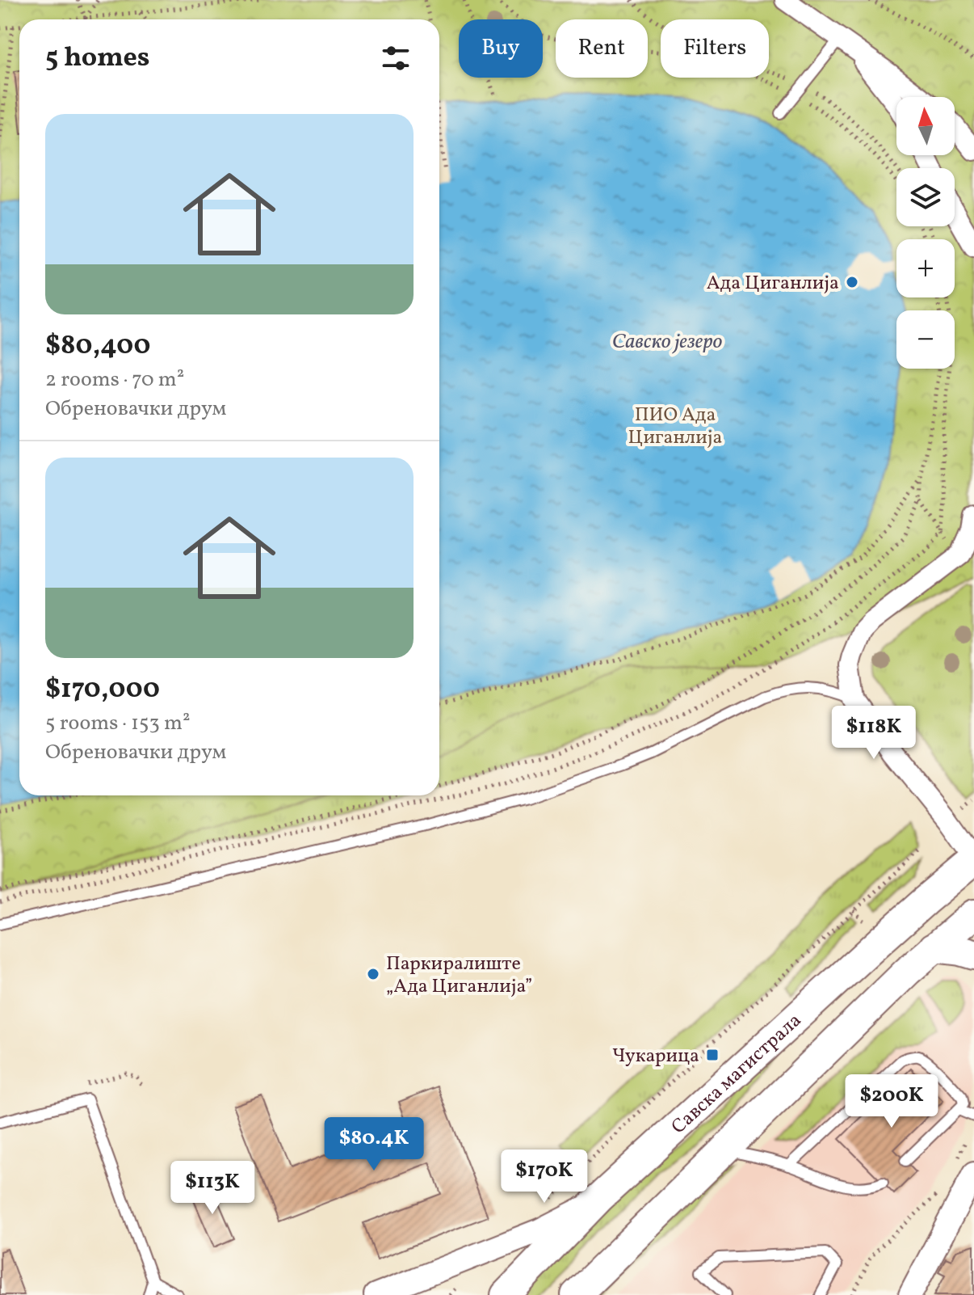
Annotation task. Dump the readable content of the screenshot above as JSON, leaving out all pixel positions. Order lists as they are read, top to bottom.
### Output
{
  "streets": {
    "main road": ["Савска магистрала"]
  },
  "water": ["Савско језеро"],
  "parks": ["ПИО Ада Циганлија"],
  "places": {
    "other": ["Ада Циганлија", "Паркиралиште „Ада Циганлија”"],
    "transit": ["Чукарица"]
  },
  "north": "top",
  "page": {
    "chip": ["Buy", "Rent", "Filters"],
    "heading": "5 homes",
    "map_buttons": ["+", "−"],
    "list": [
      {
        "name": "$80,400",
        "note": "2 rooms · 70 m² · Обреновачки друм"
      },
      {
        "name": "$170,000",
        "note": "5 rooms · 153 m² · Обреновачки друм"
      }
    ],
    "price": [
      "$118K",
      "$200K",
      "$80.4K",
      "$170K",
      "$113K"
    ]
  }
}
